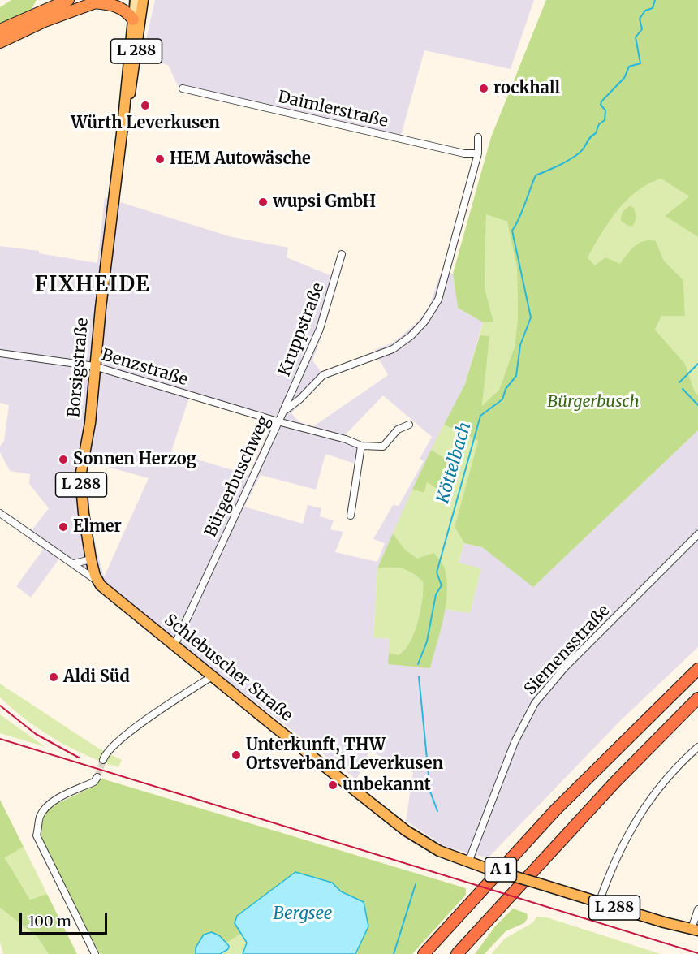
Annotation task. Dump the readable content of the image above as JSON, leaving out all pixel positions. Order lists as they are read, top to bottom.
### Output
{
  "streets": {
    "highway": ["L 288", "A 1"],
    "main road": ["Borsigstraße", "Schlebuscher Straße"],
    "street": [
      "Daimlerstraße",
      "Kruppstraße",
      "Benzstraße",
      "Bürgerbuschweg",
      "Siemensstraße"
    ]
  },
  "crossings": [
    ["L 288", "Borsigstraße"],
    ["L 288", "Schlebuscher Straße"],
    ["Daimlerstraße", "Bürgerbuschweg"],
    ["Kruppstraße", "Bürgerbuschweg"],
    ["Borsigstraße", "Benzstraße"],
    ["Borsigstraße", "Schlebuscher Straße"],
    ["Benzstraße", "Bürgerbuschweg"],
    ["Bürgerbuschweg", "Schlebuscher Straße"],
    ["Siemensstraße", "Schlebuscher Straße"]
  ],
  "districts": ["FIXHEIDE"],
  "water": ["Köttelbach", "Bergsee"],
  "parks": ["Bürgerbusch"],
  "places": [
    "rockhall",
    "Würth Leverkusen",
    "HEM Autowäsche",
    "wupsi GmbH",
    "Sonnen Herzog",
    "Elmer",
    "Aldi Süd",
    "Unterkunft, THW Ortsverband Leverkusen",
    "unbekannt"
  ],
  "scale_bar": "100 m"
}
